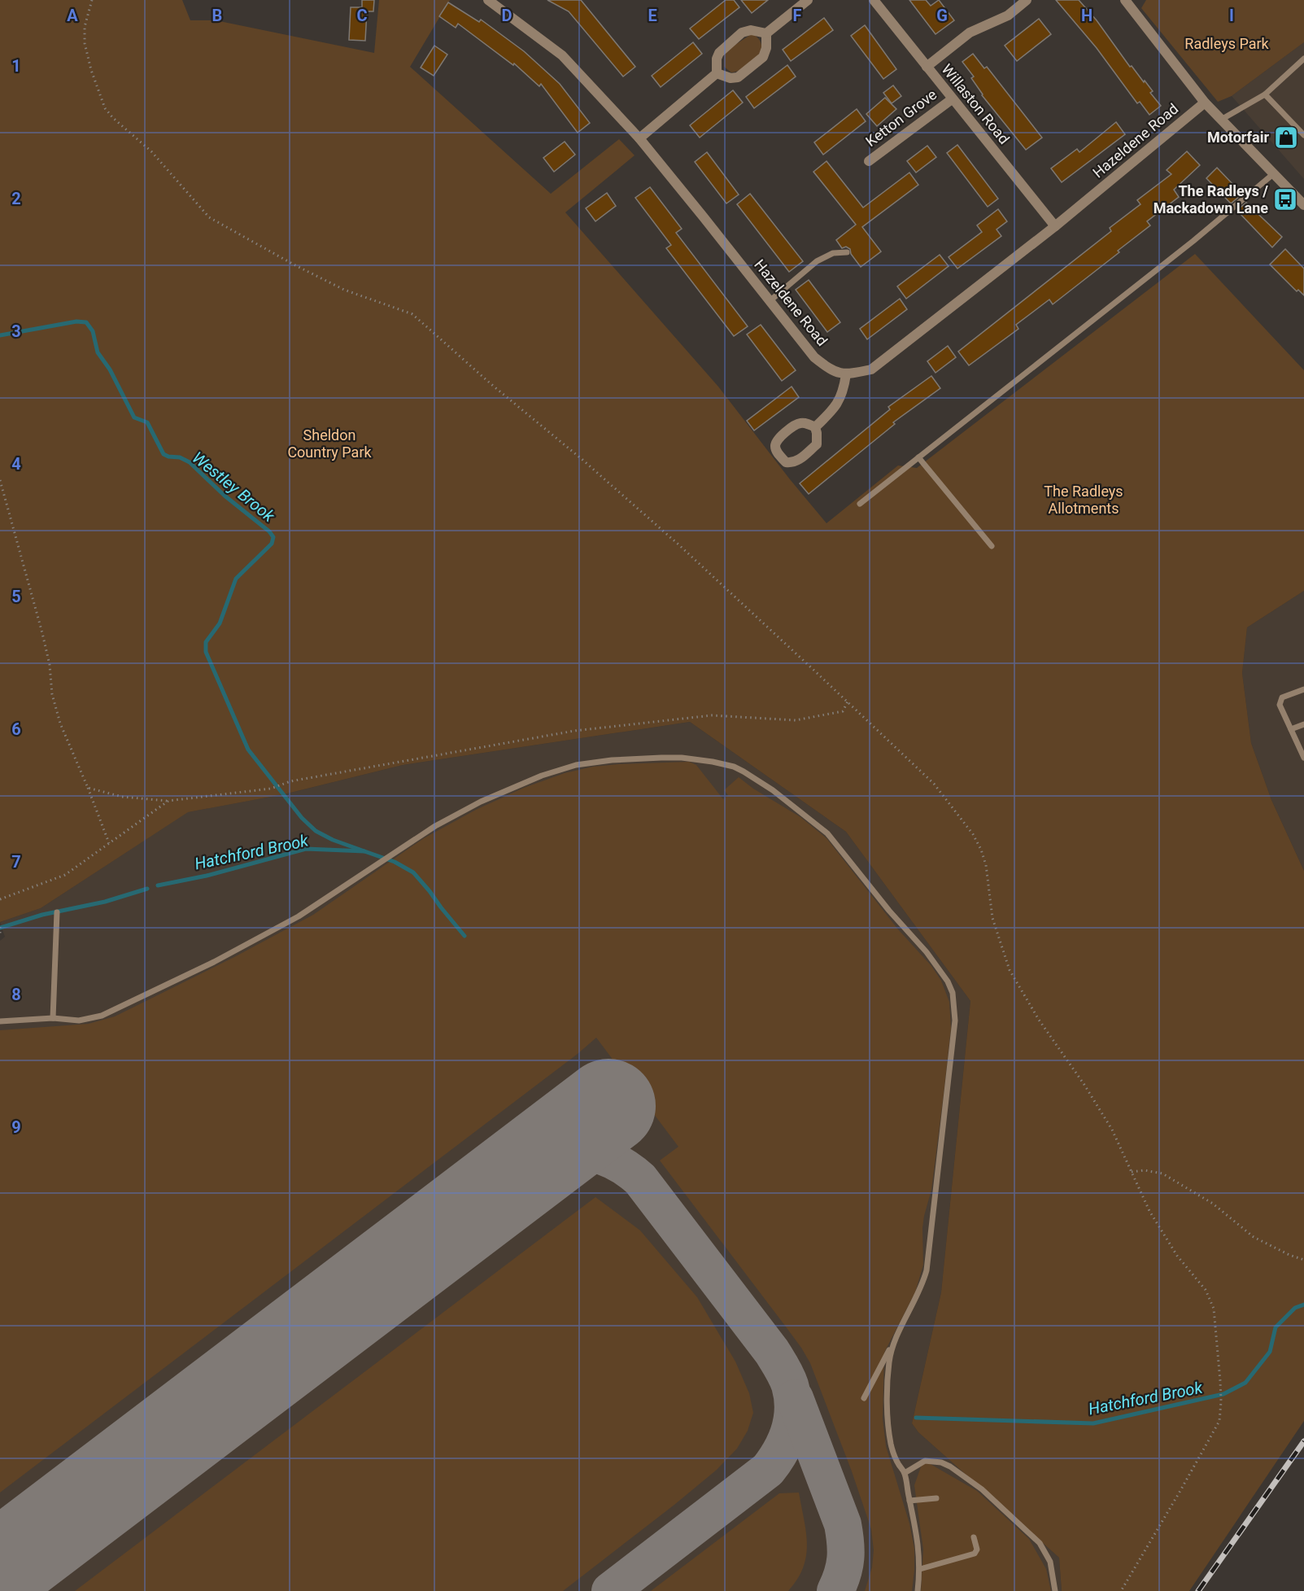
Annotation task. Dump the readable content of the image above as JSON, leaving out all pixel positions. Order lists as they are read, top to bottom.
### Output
{
  "streets": {
    "street": ["Willaston Road", "Ketton Grove", "Hazeldene Road"]
  },
  "crossings": [
    ["Willaston Road", "Ketton Grove"],
    ["Willaston Road", "Hazeldene Road"]
  ],
  "water": ["Westley Brook", "Hatchford Brook"],
  "parks": ["Radleys Park", "Sheldon Country Park", "The Radleys Allotments"],
  "places": {
    "shop": ["Motorfair"],
    "bus stop": ["The Radleys / Mackadown Lane"]
  },
  "grid": {
    "columns": [
      "A",
      "B",
      "C",
      "D",
      "E",
      "F",
      "G",
      "H",
      "I"
    ],
    "rows": [
      "1",
      "2",
      "3",
      "4",
      "5",
      "6",
      "7",
      "8",
      "9"
    ]
  }
}
